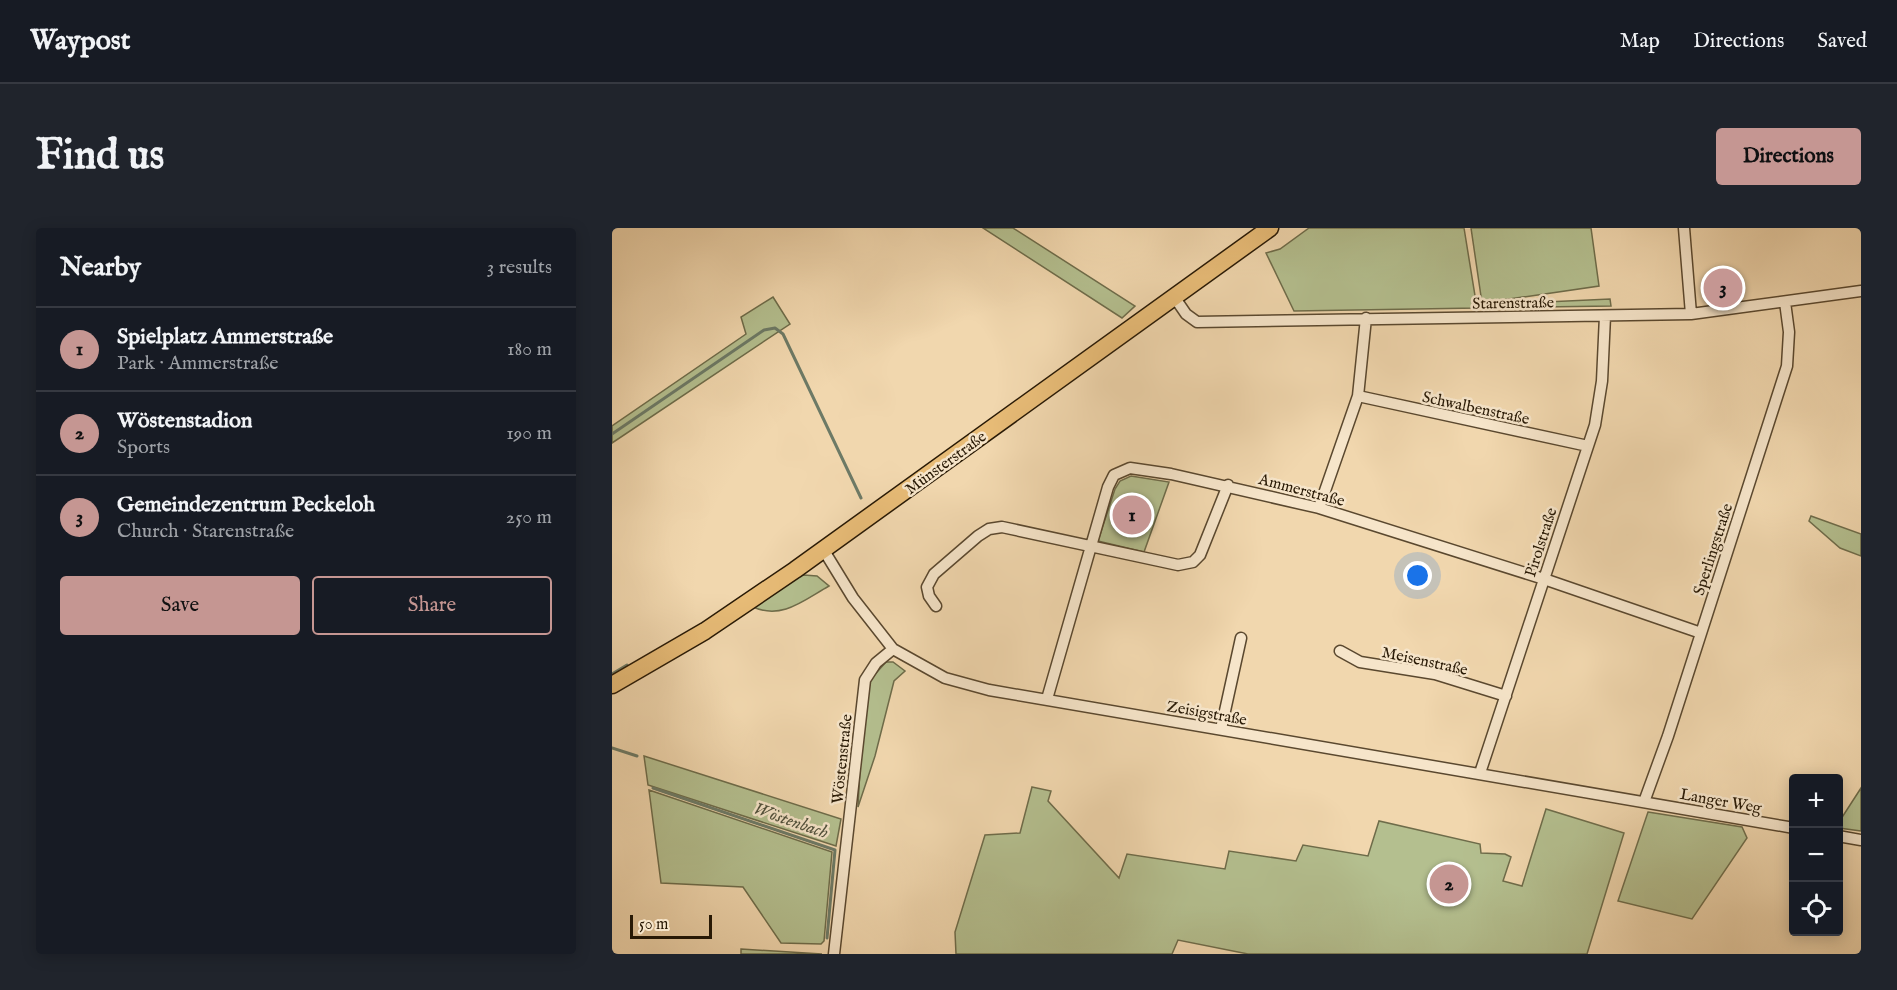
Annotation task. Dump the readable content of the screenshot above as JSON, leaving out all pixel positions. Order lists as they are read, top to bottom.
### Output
{
  "streets": {
    "main road": ["Münsterstraße"],
    "street": [
      "Starenstraße",
      "Schwalbenstraße",
      "Ammerstraße",
      "Pirolstraße",
      "Sperlingstraße",
      "Meisenstraße",
      "Zeisigstraße",
      "Wöstenstraße",
      "Langer Weg"
    ]
  },
  "crossings": [
    ["Starenstraße", "Münsterstraße"],
    ["Starenstraße", "Pirolstraße"],
    ["Starenstraße", "Sperlingstraße"],
    ["Schwalbenstraße", "Pirolstraße"],
    ["Münsterstraße", "Zeisigstraße"],
    ["Ammerstraße", "Pirolstraße"],
    ["Ammerstraße", "Sperlingstraße"],
    ["Ammerstraße", "Zeisigstraße"],
    ["Pirolstraße", "Meisenstraße"],
    ["Pirolstraße", "Zeisigstraße"],
    ["Sperlingstraße", "Zeisigstraße"],
    ["Sperlingstraße", "Langer Weg"],
    ["Zeisigstraße", "Wöstenstraße"],
    ["Zeisigstraße", "Langer Weg"]
  ],
  "water": ["Wöstenbach"],
  "scale_bar": "50 m",
  "page": {
    "header": "Waypost",
    "nav": ["Map", "Directions", "Saved"],
    "buttons": [
      "Directions",
      ["Save", "Share"]
    ],
    "title": "Find us",
    "heading": ["Nearby", "3 results"],
    "pins": ["3", "1", "2"],
    "list": [
      {
        "mark": "1",
        "name": "Spielplatz Ammerstraße",
        "note": "Park · Ammerstraße",
        "value": "180 m"
      },
      {
        "mark": "2",
        "name": "Wöstenstadion",
        "note": "Sports",
        "value": "190 m"
      },
      {
        "mark": "3",
        "name": "Gemeindezentrum Peckeloh",
        "note": "Church · Starenstraße",
        "value": "250 m"
      }
    ],
    "map_buttons": ["+", "−"],
    "scale": "50 m"
  }
}
